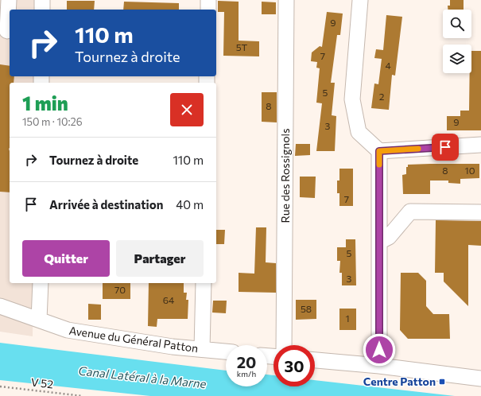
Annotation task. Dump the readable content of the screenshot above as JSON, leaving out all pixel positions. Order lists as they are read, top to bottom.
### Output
{
  "streets": {
    "street": ["Rue des Rossignols", "Avenue du Général Patton"],
    "path": ["V 52"]
  },
  "water": ["Canal Latéral à la Marne"],
  "places": {
    "transit": ["Centre Patton"]
  },
  "house_numbers": [
    "9",
    "5T",
    "7",
    "4",
    "5",
    "2",
    "8",
    "9",
    "3",
    "8",
    "10",
    "7",
    "5",
    "3",
    "70",
    "64",
    "58",
    "1"
  ],
  "page": {
    "turn": ["110 m", "Tournez à droite"],
    "heading": ["1 min", "150 m · 10:26"],
    "list": [
      {
        "name": "Tournez à droite",
        "value": "110 m"
      },
      {
        "name": "Arrivée à destination",
        "value": "40 m"
      }
    ],
    "buttons": ["Quitter", "Partager"],
    "speed": "20 km/h",
    "limit": "30"
  }
}
